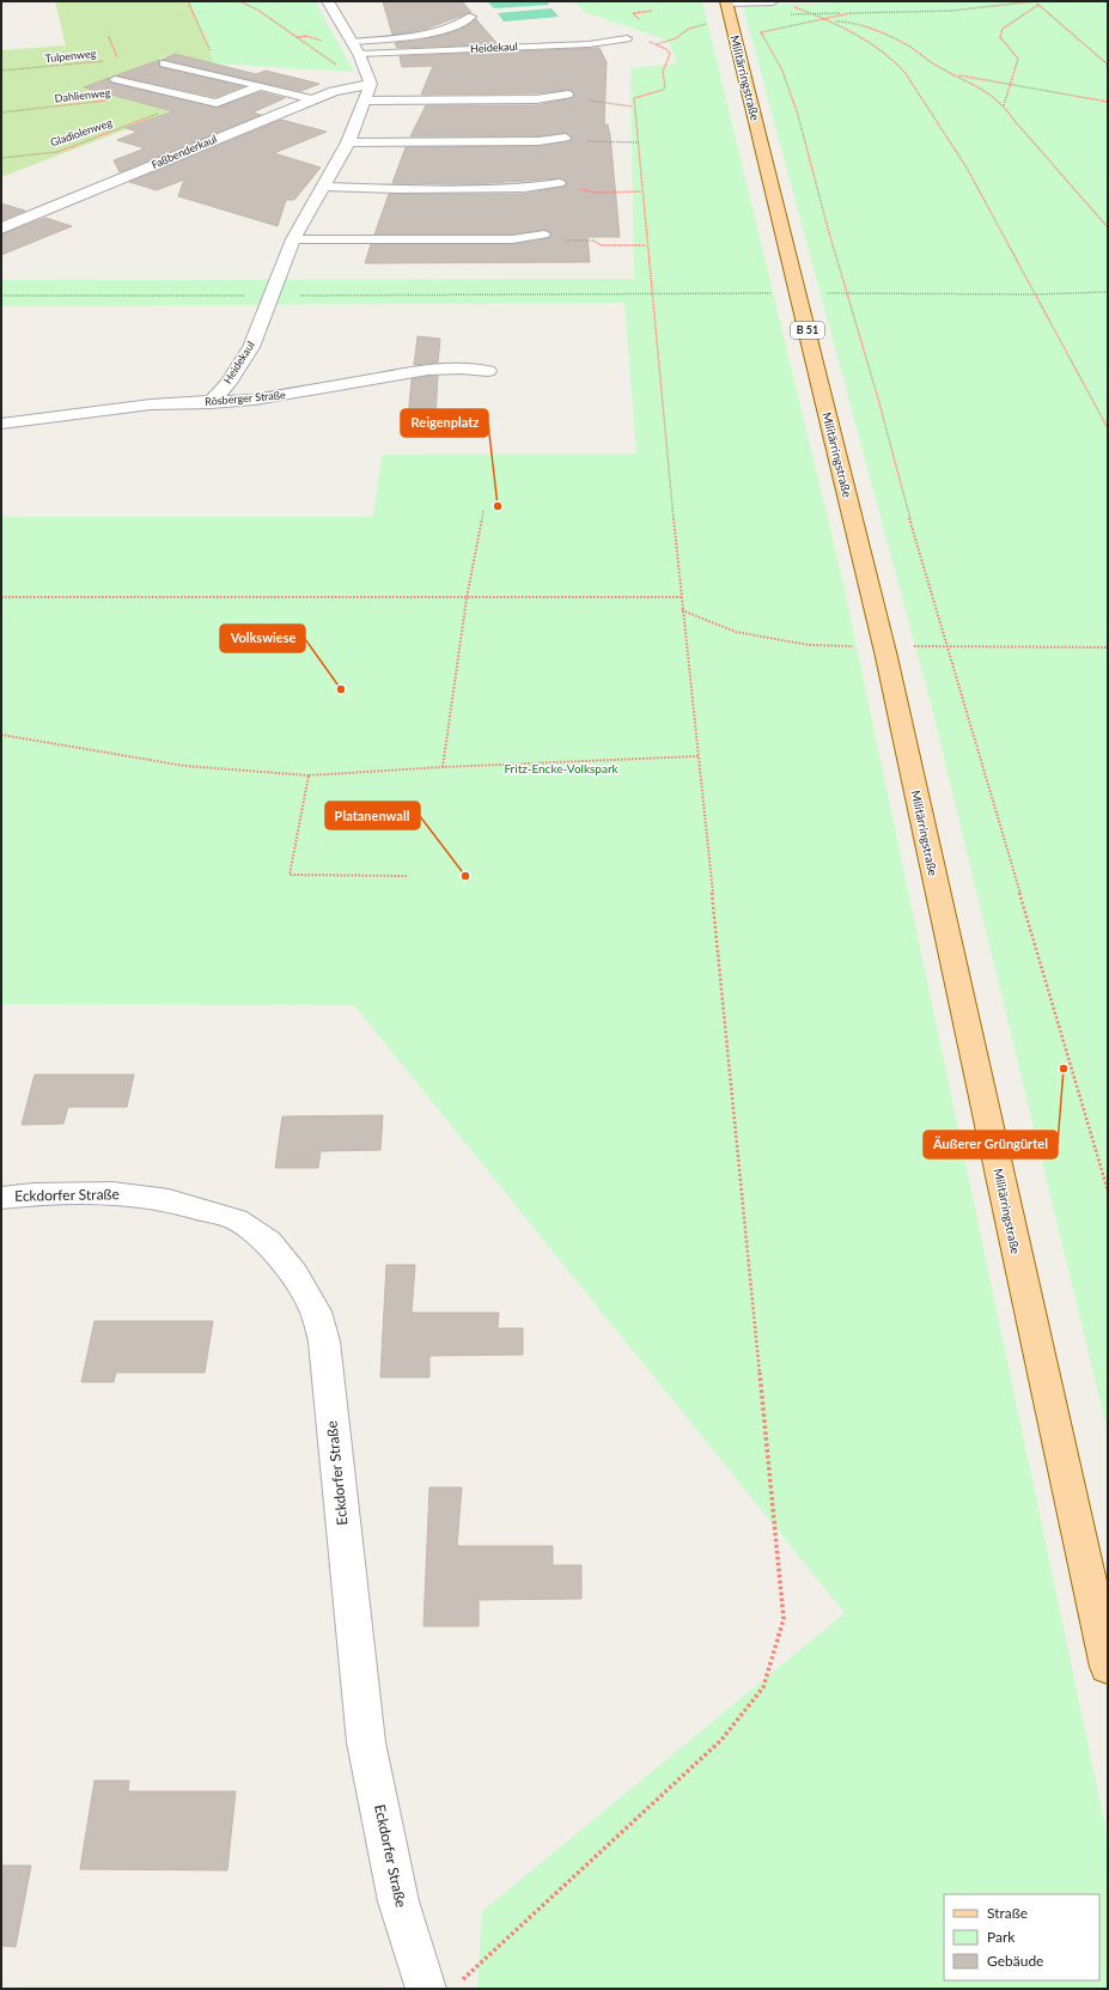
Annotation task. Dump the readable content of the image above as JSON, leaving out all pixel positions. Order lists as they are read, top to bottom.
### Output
{
  "streets": {
    "main road": ["Militärringstraße", "B 51"],
    "street": [
      "Heidekaul",
      "Faßbenderkaul",
      "Rösberger Straße",
      "Eckdorfer Straße"
    ],
    "path": ["Tulpenweg", "Dahlienweg", "Gladiolenweg"]
  },
  "crossings": [
    ["Heidekaul", "Faßbenderkaul"],
    ["Heidekaul", "Rösberger Straße"]
  ],
  "parks": ["Fritz-Encke-Volkspark"],
  "places": [
    "Reigenplatz",
    "Volkswiese",
    "Platanenwall",
    "Äußerer Grüngürtel"
  ],
  "legend": ["Straße", "Park", "Gebäude"]
}
